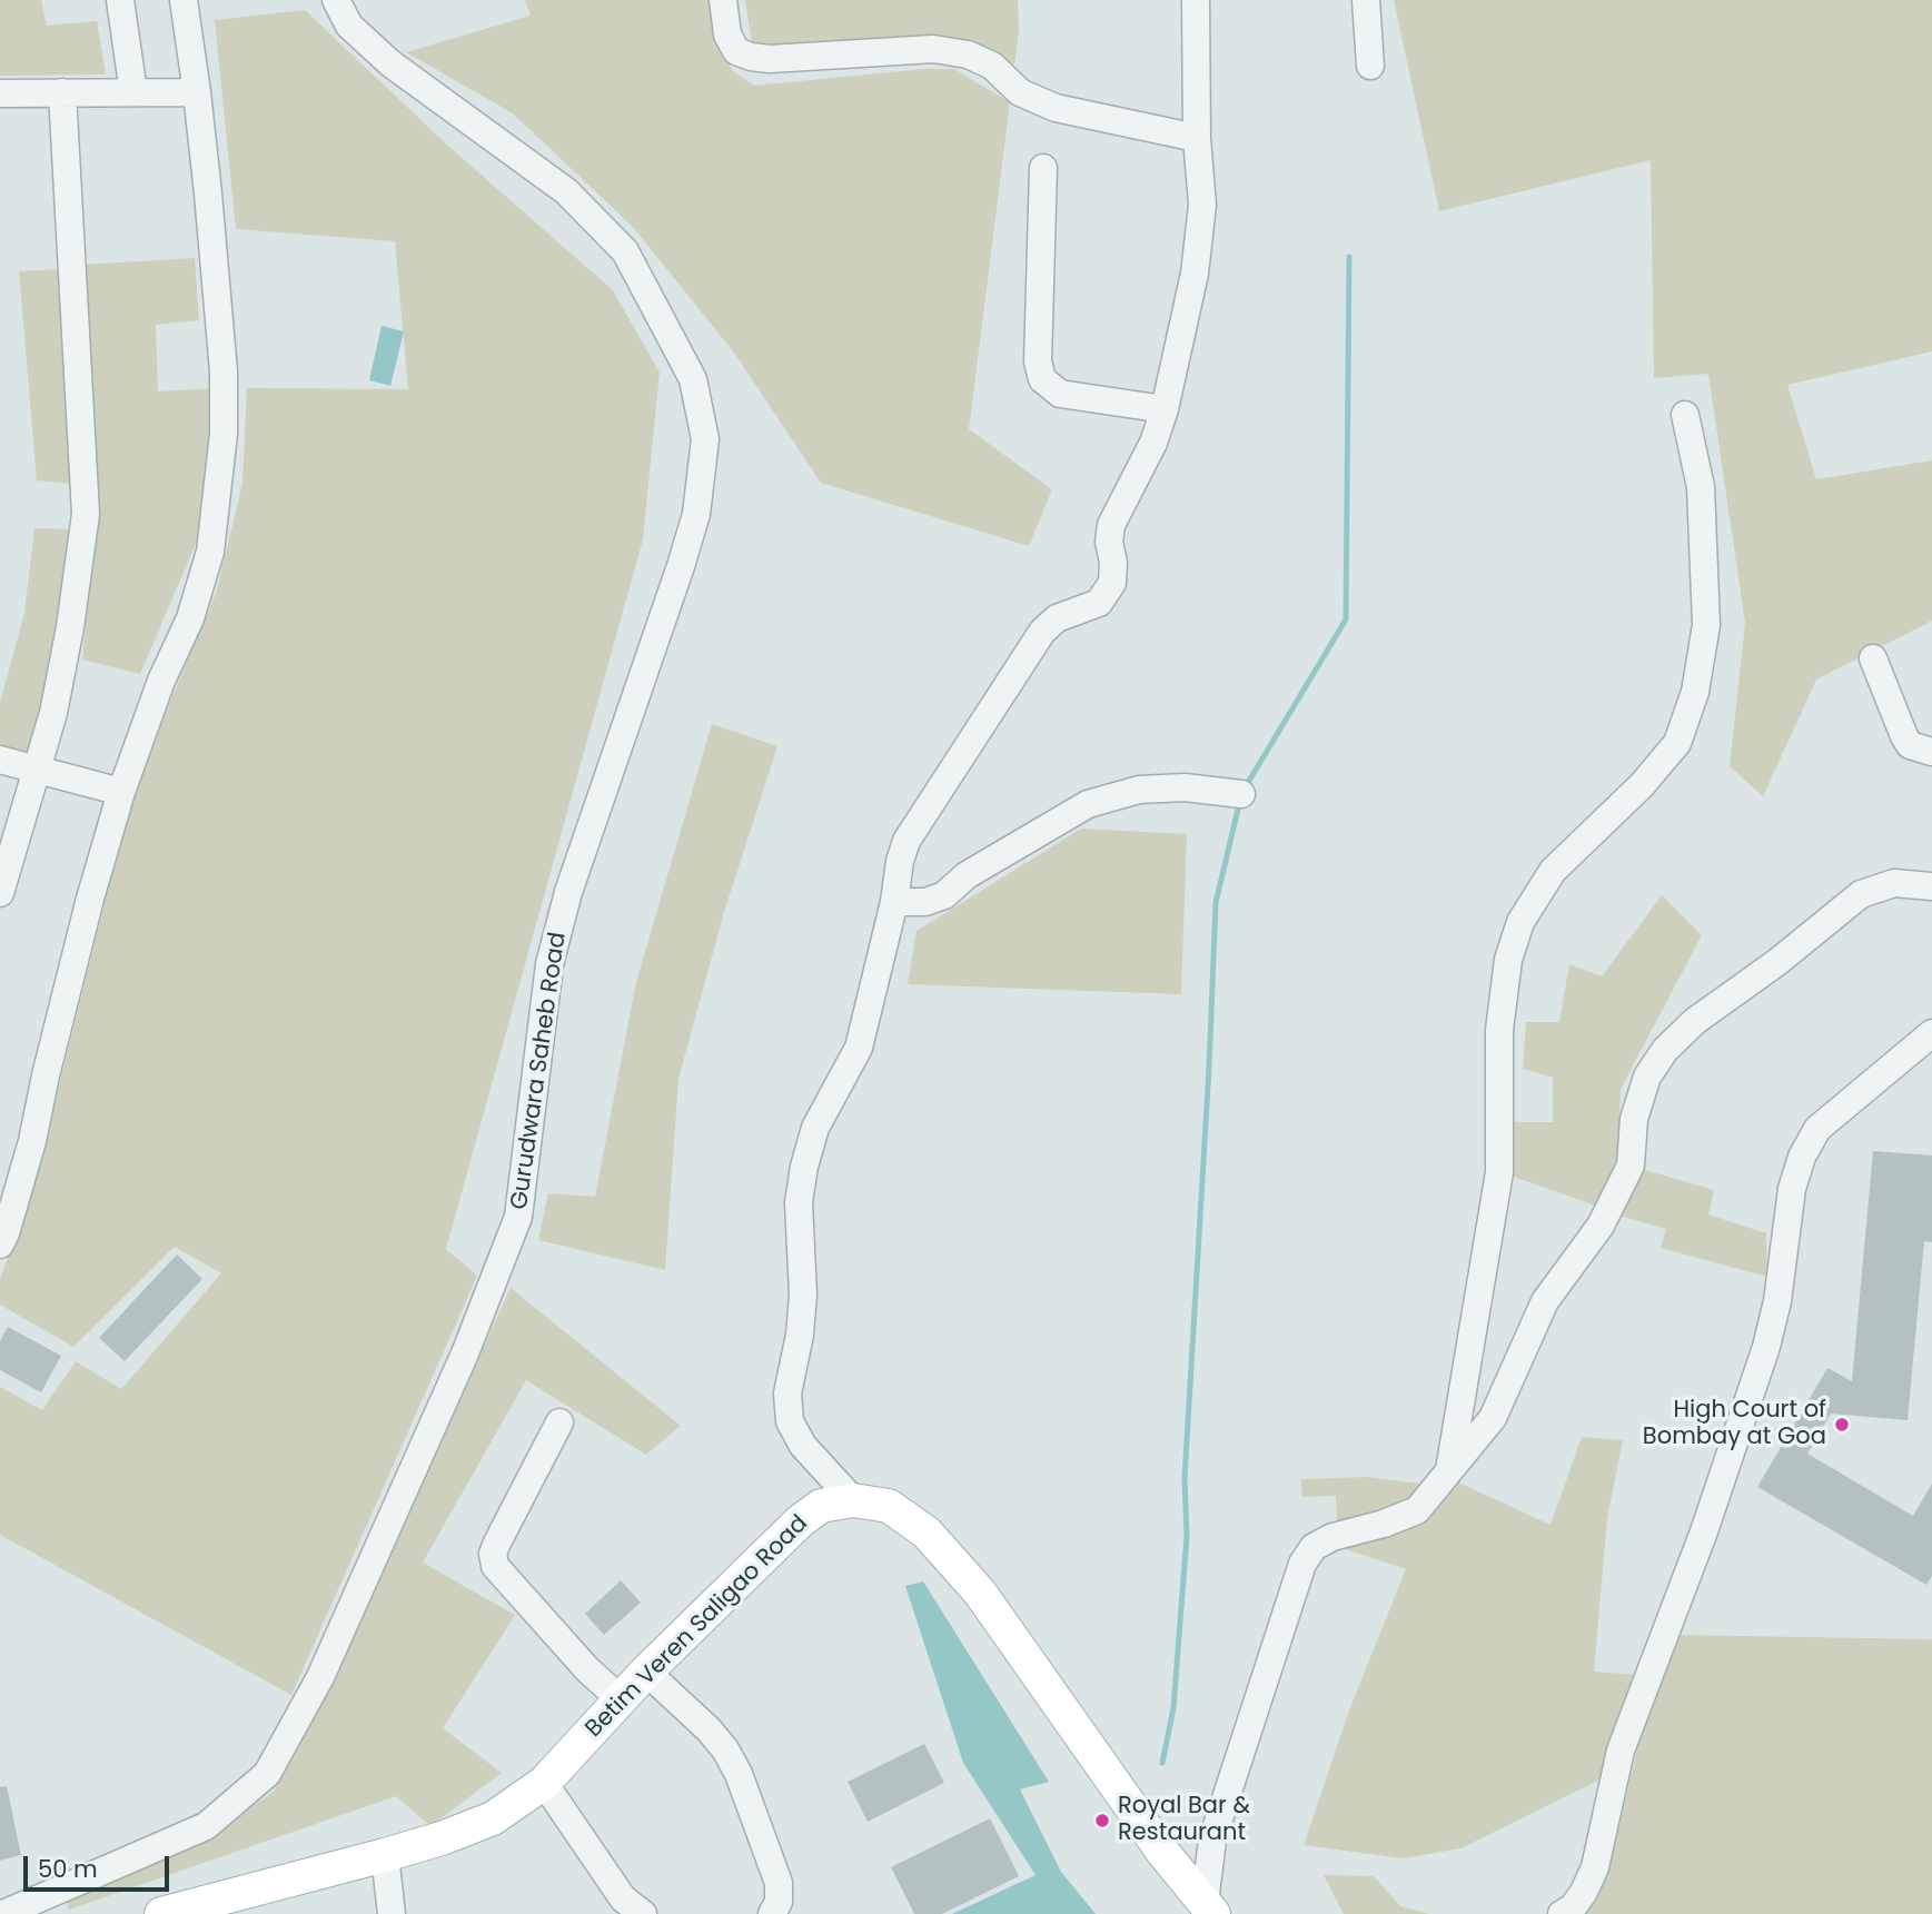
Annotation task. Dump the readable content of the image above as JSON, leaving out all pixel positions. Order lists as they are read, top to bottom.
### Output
{
  "streets": {
    "main road": ["Betim Veren Saligao Road"],
    "street": ["Gurudwara Saheb Road"]
  },
  "places": ["High Court of Bombay at Goa", "Royal Bar & Restaurant"],
  "scale_bar": "50 m"
}
